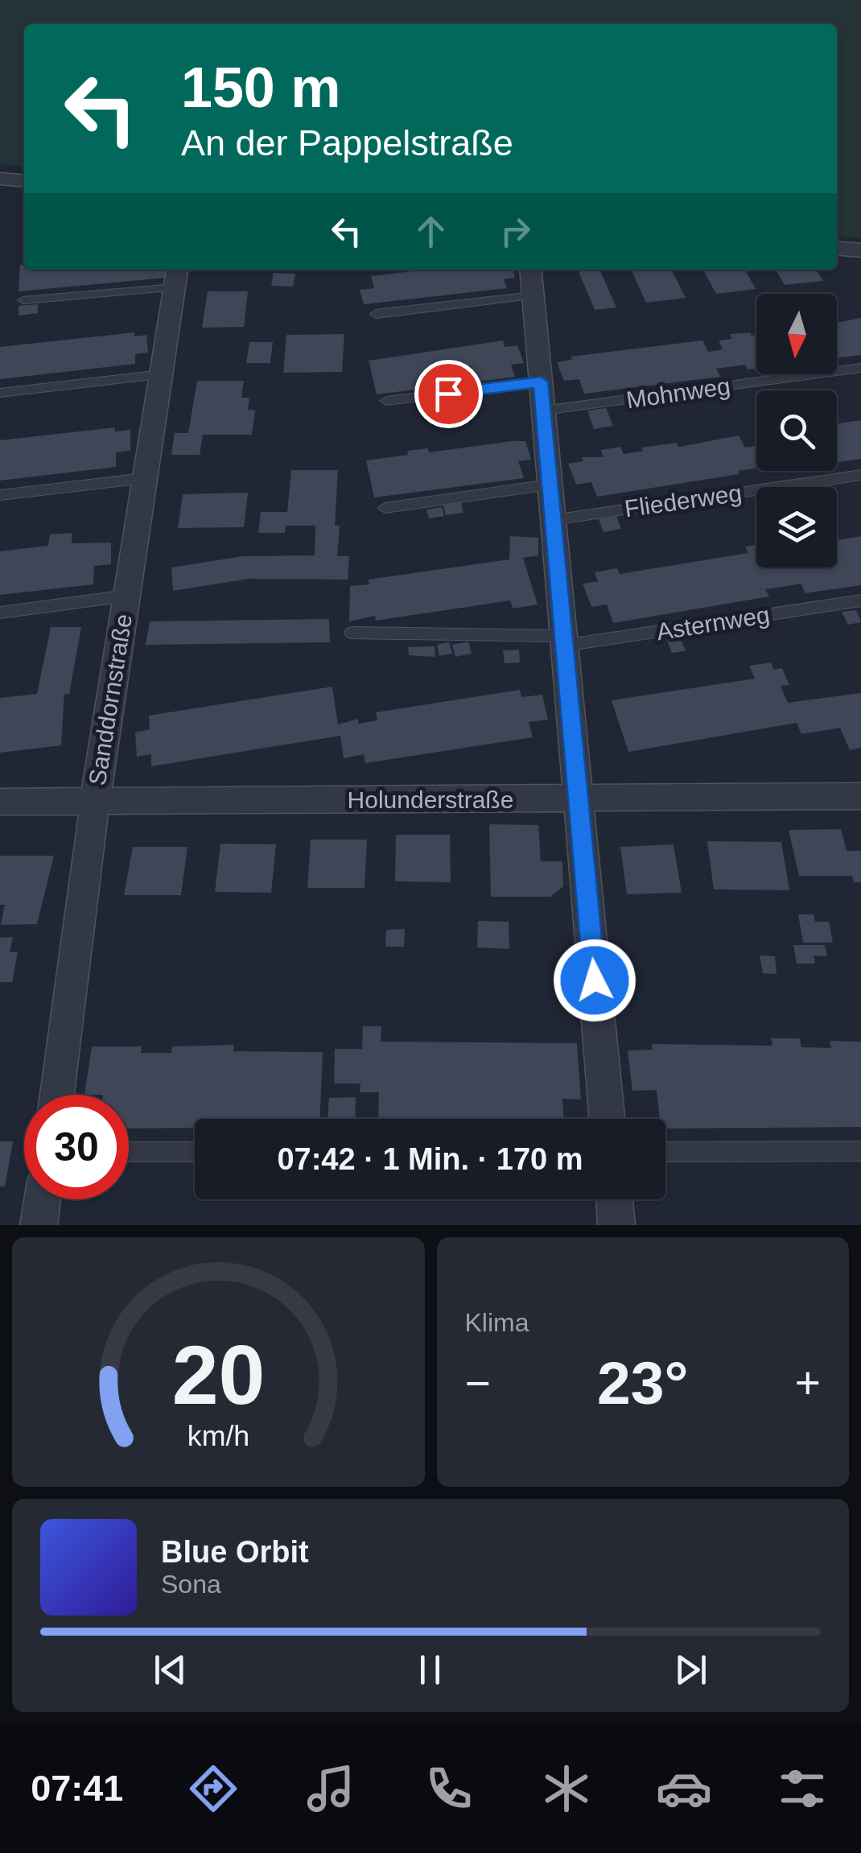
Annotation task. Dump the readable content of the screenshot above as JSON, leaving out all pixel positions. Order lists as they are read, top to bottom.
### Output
{
  "streets": {
    "street": ["Sanddornstraße", "Holunderstraße"],
    "lane": ["Mohnweg", "Fliederweg", "Asternweg"]
  },
  "crossings": [
    ["Sanddornstraße", "Holunderstraße"]
  ],
  "north": "bottom",
  "page": {
    "turn": ["150 m", "An der Pappelstraße"],
    "limit": "30",
    "trip": "07:42 · 1 Min. · 170 m",
    "tile": "Klima",
    "heat": ["−", "23°", "+"],
    "song": ["Blue Orbit", "Sona"],
    "tabs": "07:41",
    "gauge": ["20", "km/h"]
  }
}
